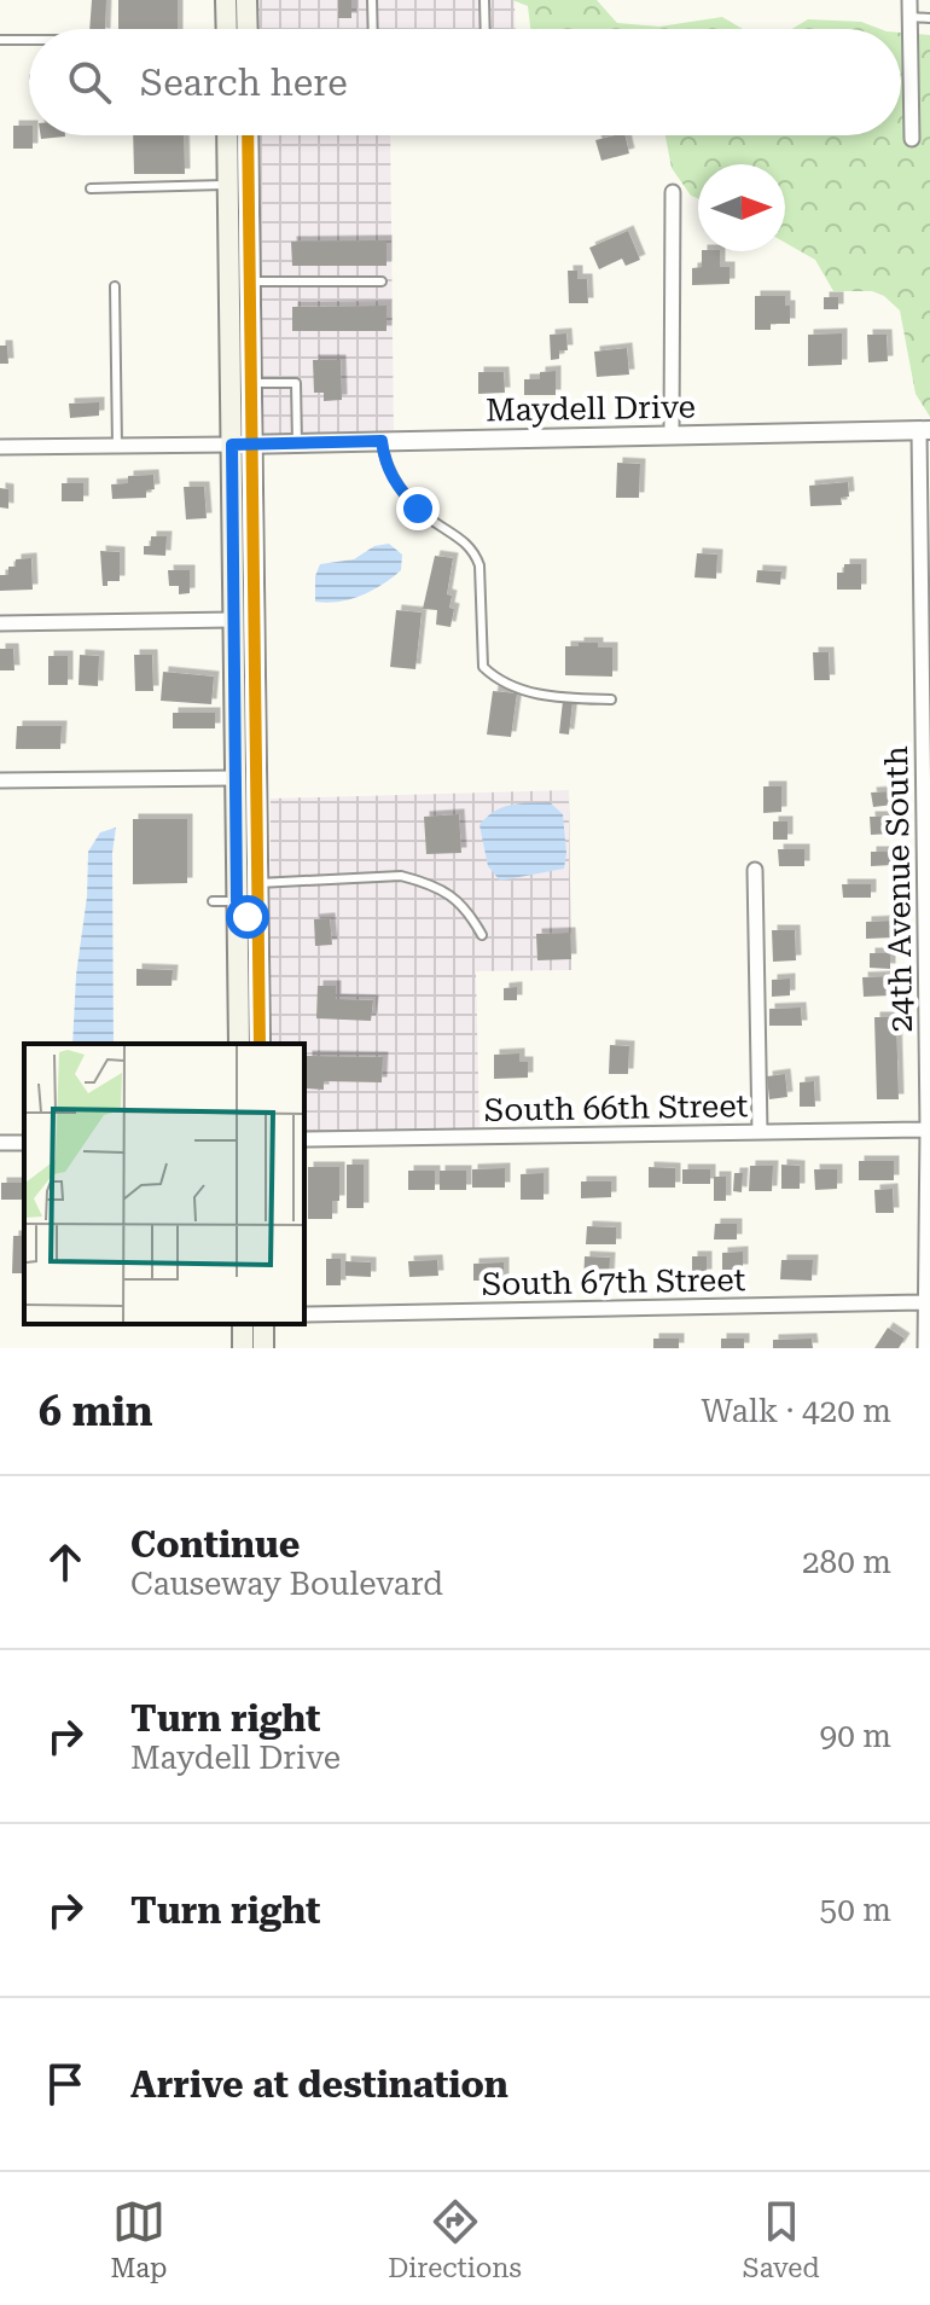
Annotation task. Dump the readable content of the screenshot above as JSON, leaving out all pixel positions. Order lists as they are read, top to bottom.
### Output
{
  "streets": {
    "street": [
      "Maydell Drive",
      "24th Avenue South",
      "South 66th Street",
      "South 67th Street"
    ]
  },
  "crossings": [
    ["Maydell Drive", "24th Avenue South"],
    ["24th Avenue South", "South 66th Street"],
    ["24th Avenue South", "South 67th Street"]
  ],
  "north": "right",
  "page": {
    "search": "Search here",
    "heading": ["6 min", "Walk · 420 m"],
    "list": [
      ["Continue", "Causeway Boulevard", "280 m"],
      ["Turn right", "Maydell Drive", "90 m"],
      ["Turn right", "50 m"],
      "Arrive at destination"
    ],
    "nav": ["Map", "Directions", "Saved"]
  }
}
